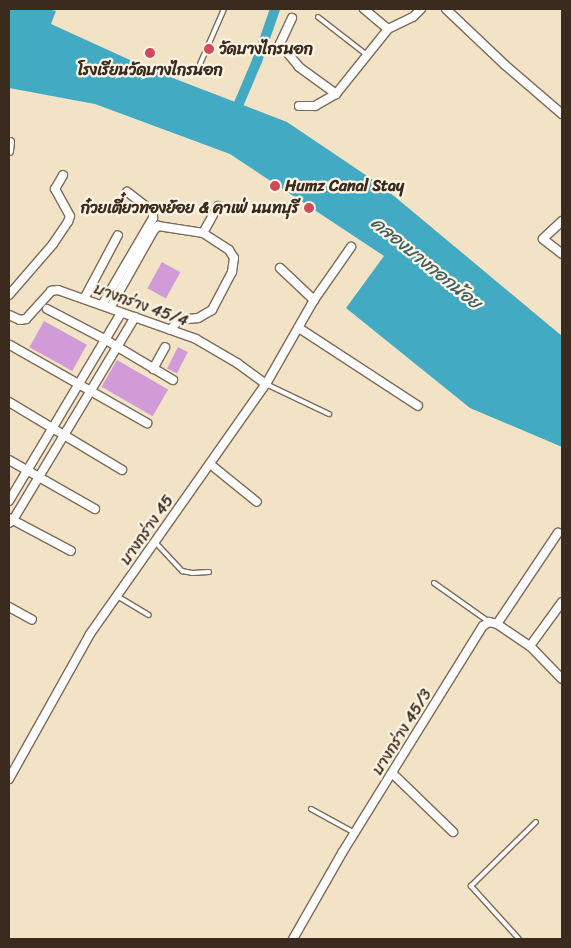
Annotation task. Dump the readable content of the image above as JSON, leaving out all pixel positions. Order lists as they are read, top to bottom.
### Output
{
  "streets": {
    "street": ["บางกร่าง 45/4", "บางกร่าง 45", "บางกร่าง 45/3"]
  },
  "crossings": [
    ["บางกร่าง 45/4", "บางกร่าง 45"]
  ],
  "water": ["คลองบางกอกน้อย"],
  "places": [
    "วัดบางไกรนอก",
    "โรงเรียนวัดบางไกรนอก",
    "Humz Canal Stay",
    "ก๋วยเตี๋ยวทองย้อย & คาเฟ่ นนทบุรี"
  ]
}
